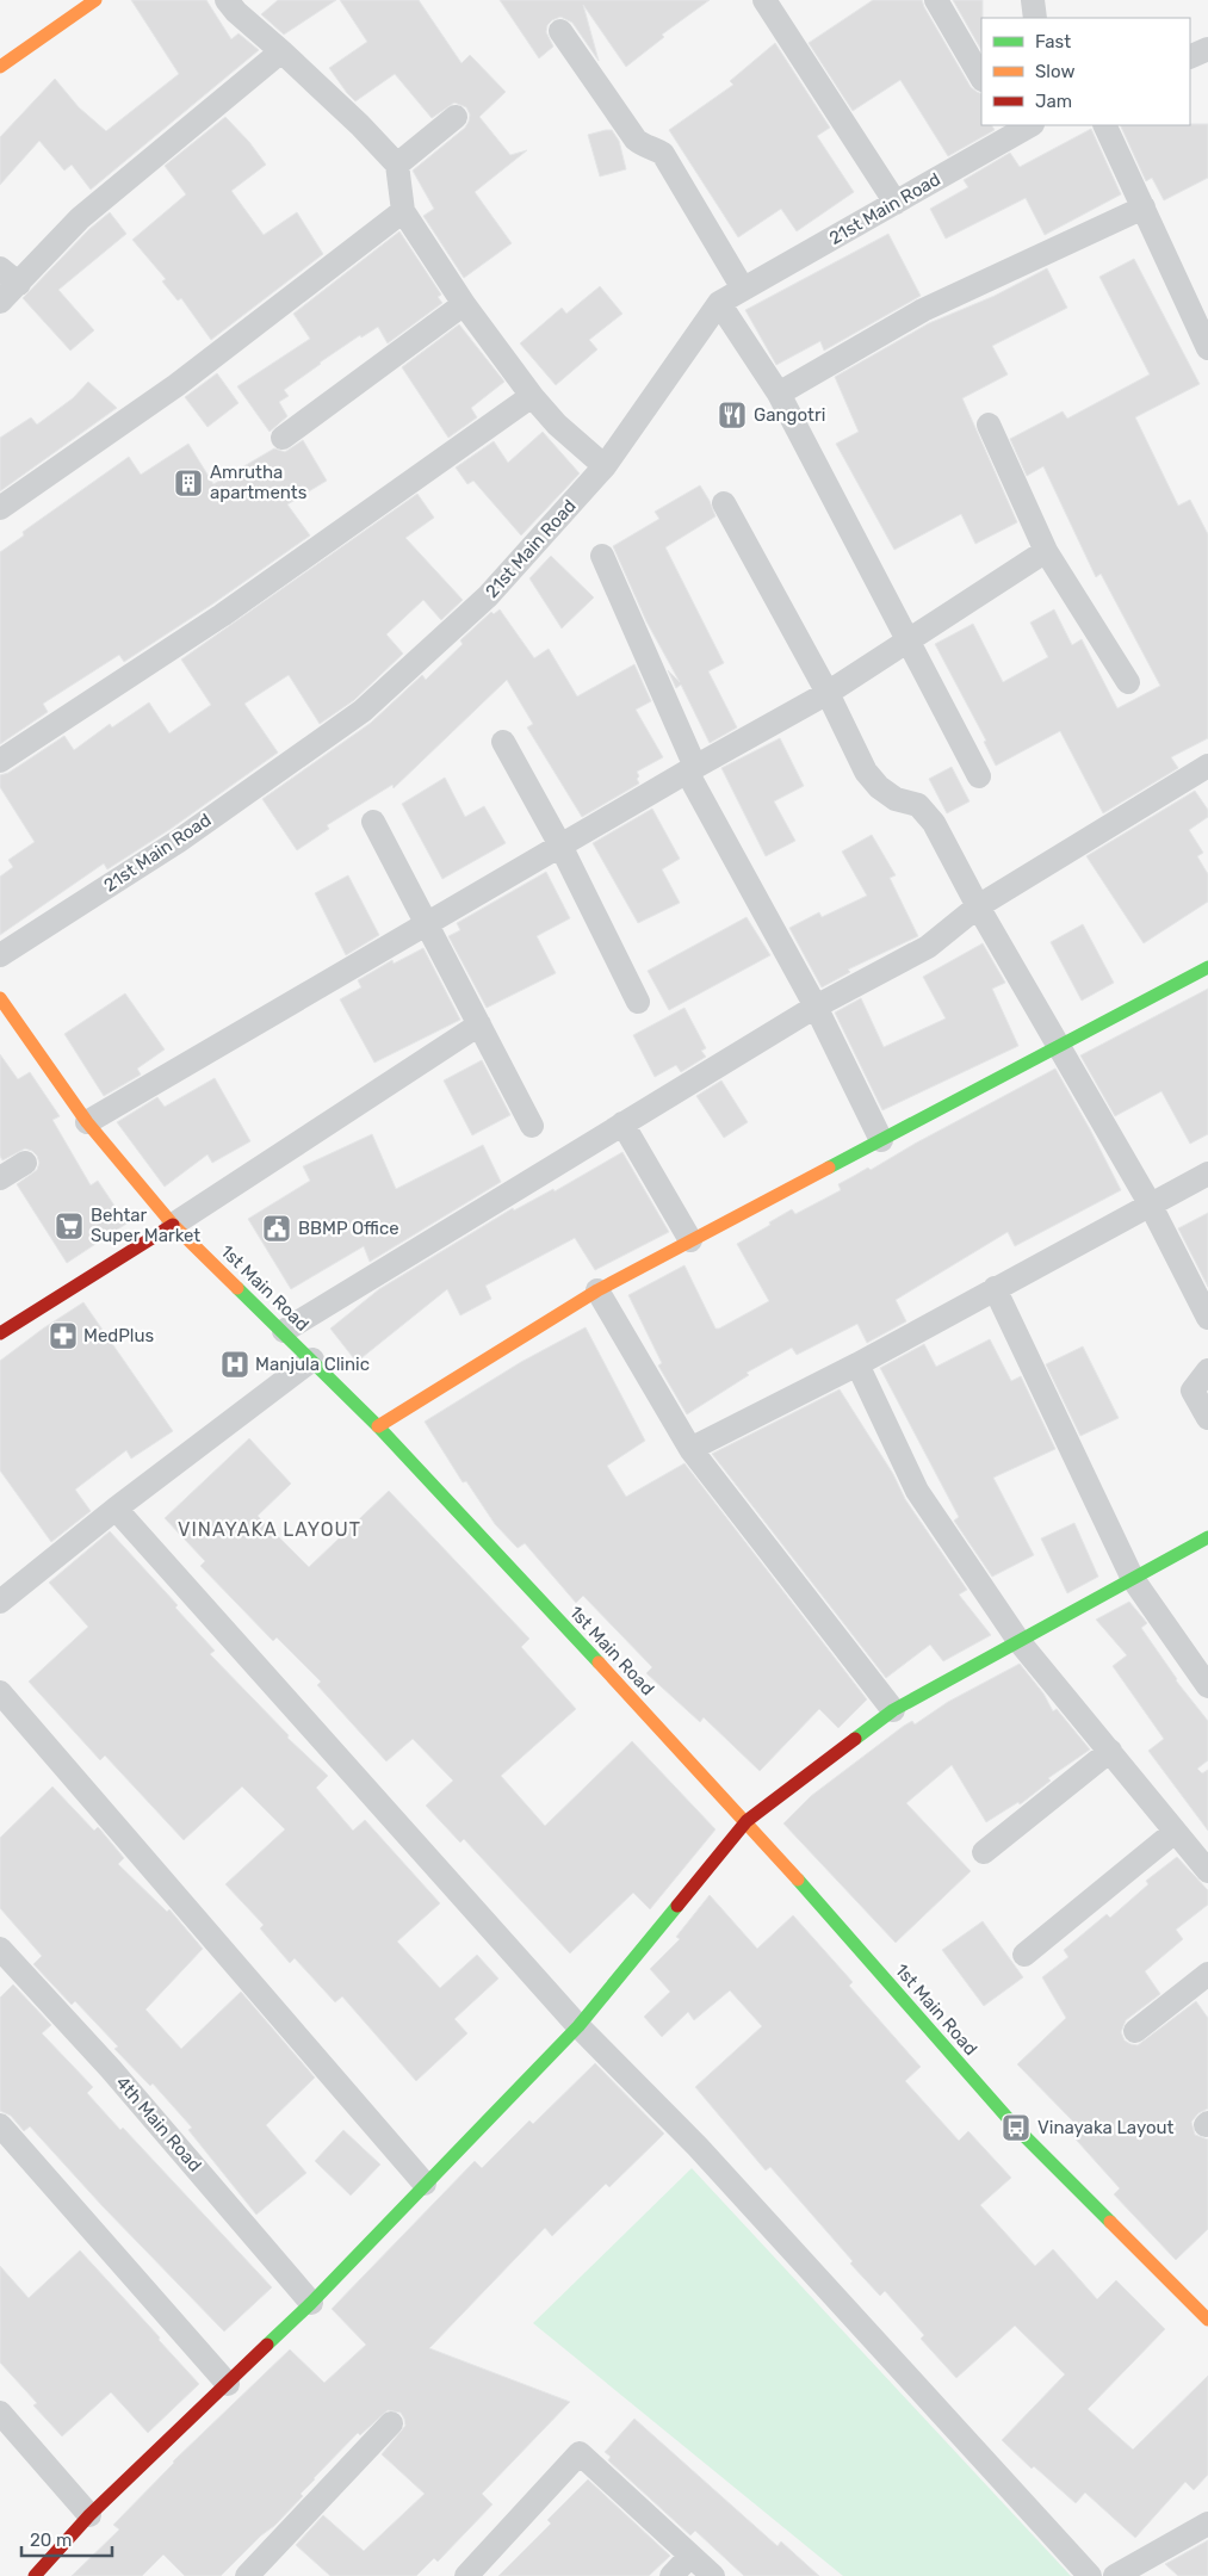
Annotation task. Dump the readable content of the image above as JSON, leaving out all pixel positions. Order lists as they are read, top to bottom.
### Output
{
  "streets": {
    "street": ["21st Main Road", "1st Main Road", "4th Main Road"]
  },
  "districts": ["VINAYAKA LAYOUT"],
  "places": {
    "restaurant": ["Gangotri"],
    "building": ["Amrutha apartments"],
    "supermarket": ["Behtar Super Market"],
    "public building": ["BBMP Office"],
    "pharmacy": ["MedPlus"],
    "hospital": ["Manjula Clinic"],
    "bus stop": ["Vinayaka Layout"]
  },
  "legend": ["Fast", "Slow", "Jam"],
  "scale_bar": "20 m"
}
